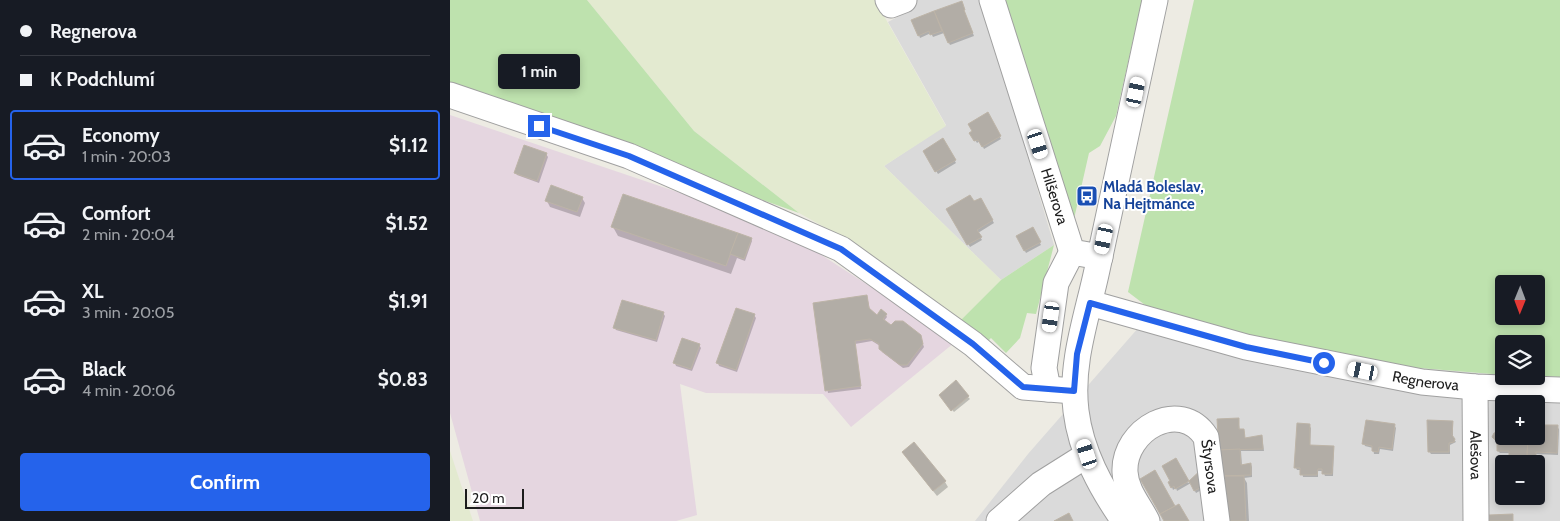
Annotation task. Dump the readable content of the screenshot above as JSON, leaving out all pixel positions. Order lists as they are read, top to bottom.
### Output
{
  "streets": {
    "street": [
      "Hilšerova",
      "Regnerova",
      "Alešova",
      "Štyrsova"
    ]
  },
  "crossings": [
    ["Regnerova", "Alešova"]
  ],
  "places": {
    "bus stop": ["Mladá Boleslav, Na Hejtmánce"]
  },
  "scale_bar": "20 m",
  "north": "bottom",
  "page": {
    "banner": ["Regnerova", "K Podchlumí"],
    "bubble": "1 min",
    "list": [
      {
        "name": "Economy",
        "note": "1 min · 20:03",
        "value": "$1.12"
      },
      {
        "name": "Comfort",
        "note": "2 min · 20:04",
        "value": "$1.52"
      },
      {
        "name": "XL",
        "note": "3 min · 20:05",
        "value": "$1.91"
      },
      {
        "name": "Black",
        "note": "4 min · 20:06",
        "value": "$0.83"
      }
    ],
    "map_buttons": ["+", "−"],
    "buttons": "Confirm",
    "scale": "20 m"
  }
}
